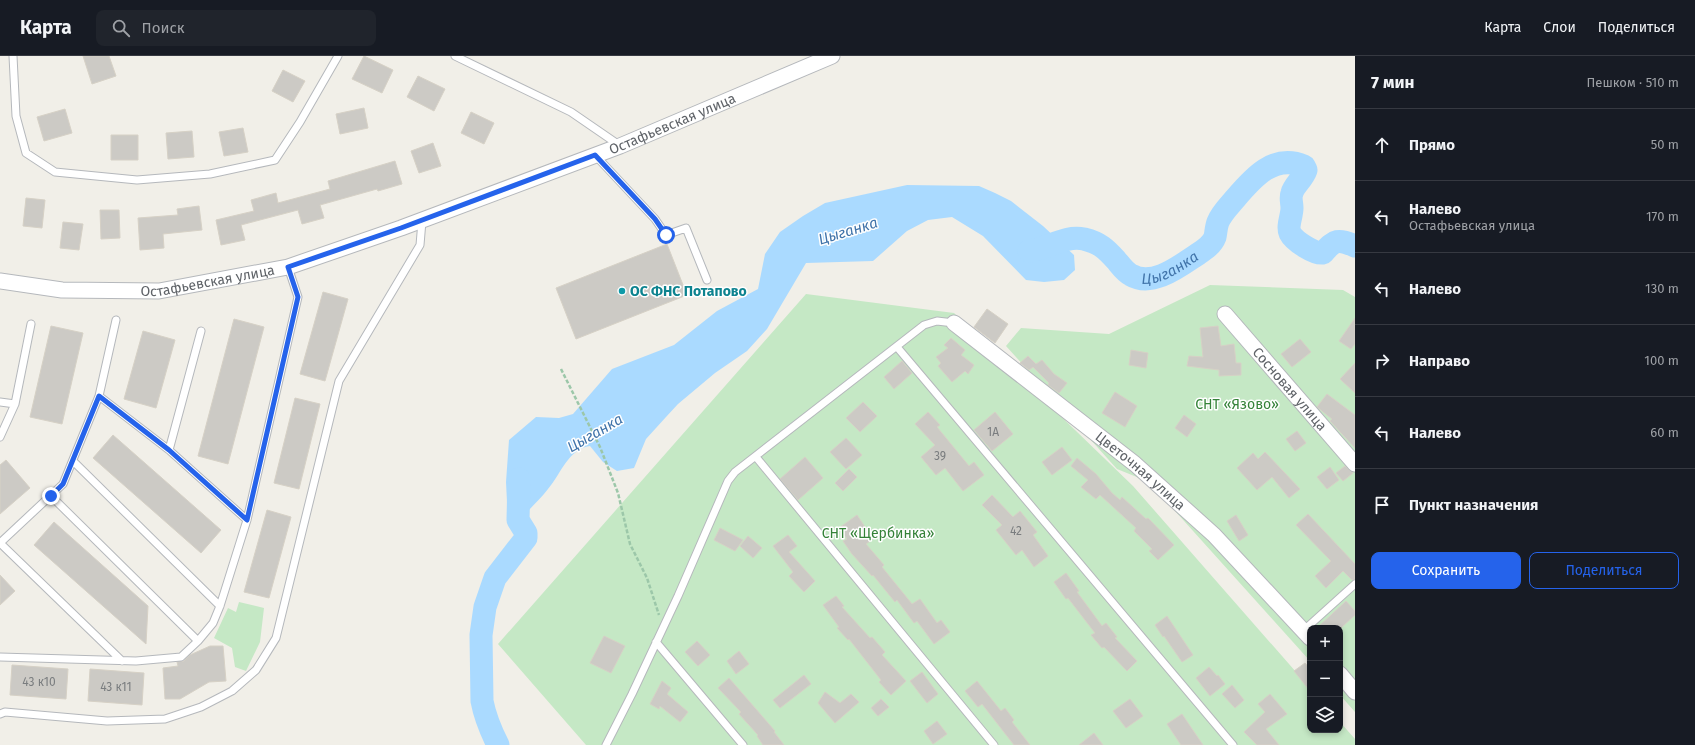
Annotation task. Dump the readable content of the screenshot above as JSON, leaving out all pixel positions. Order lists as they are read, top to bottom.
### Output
{
  "streets": {
    "street": ["Остафьевская улица", "Сосновая улица", "Цветочная улица"]
  },
  "water": ["Цыганка"],
  "parks": ["СНТ «Язово»", "СНТ «Щербинка»"],
  "places": ["ОС ФНС Потапово"],
  "house_numbers": [
    "1А",
    "39",
    "42",
    "43 к10",
    "43 к11"
  ],
  "page": {
    "header": "Карта",
    "search": "Поиск",
    "nav": ["Карта", "Слои", "Поделиться"],
    "heading": ["7 мин", "Пешком · 510 m"],
    "list": [
      ["Прямо", "50 m"],
      ["Налево", "Остафьевская улица", "170 m"],
      ["Налево", "130 m"],
      ["Направо", "100 m"],
      ["Налево", "60 m"],
      "Пункт назначения"
    ],
    "buttons": ["Сохранить", "Поделиться"],
    "map_buttons": ["+", "−"]
  }
}
